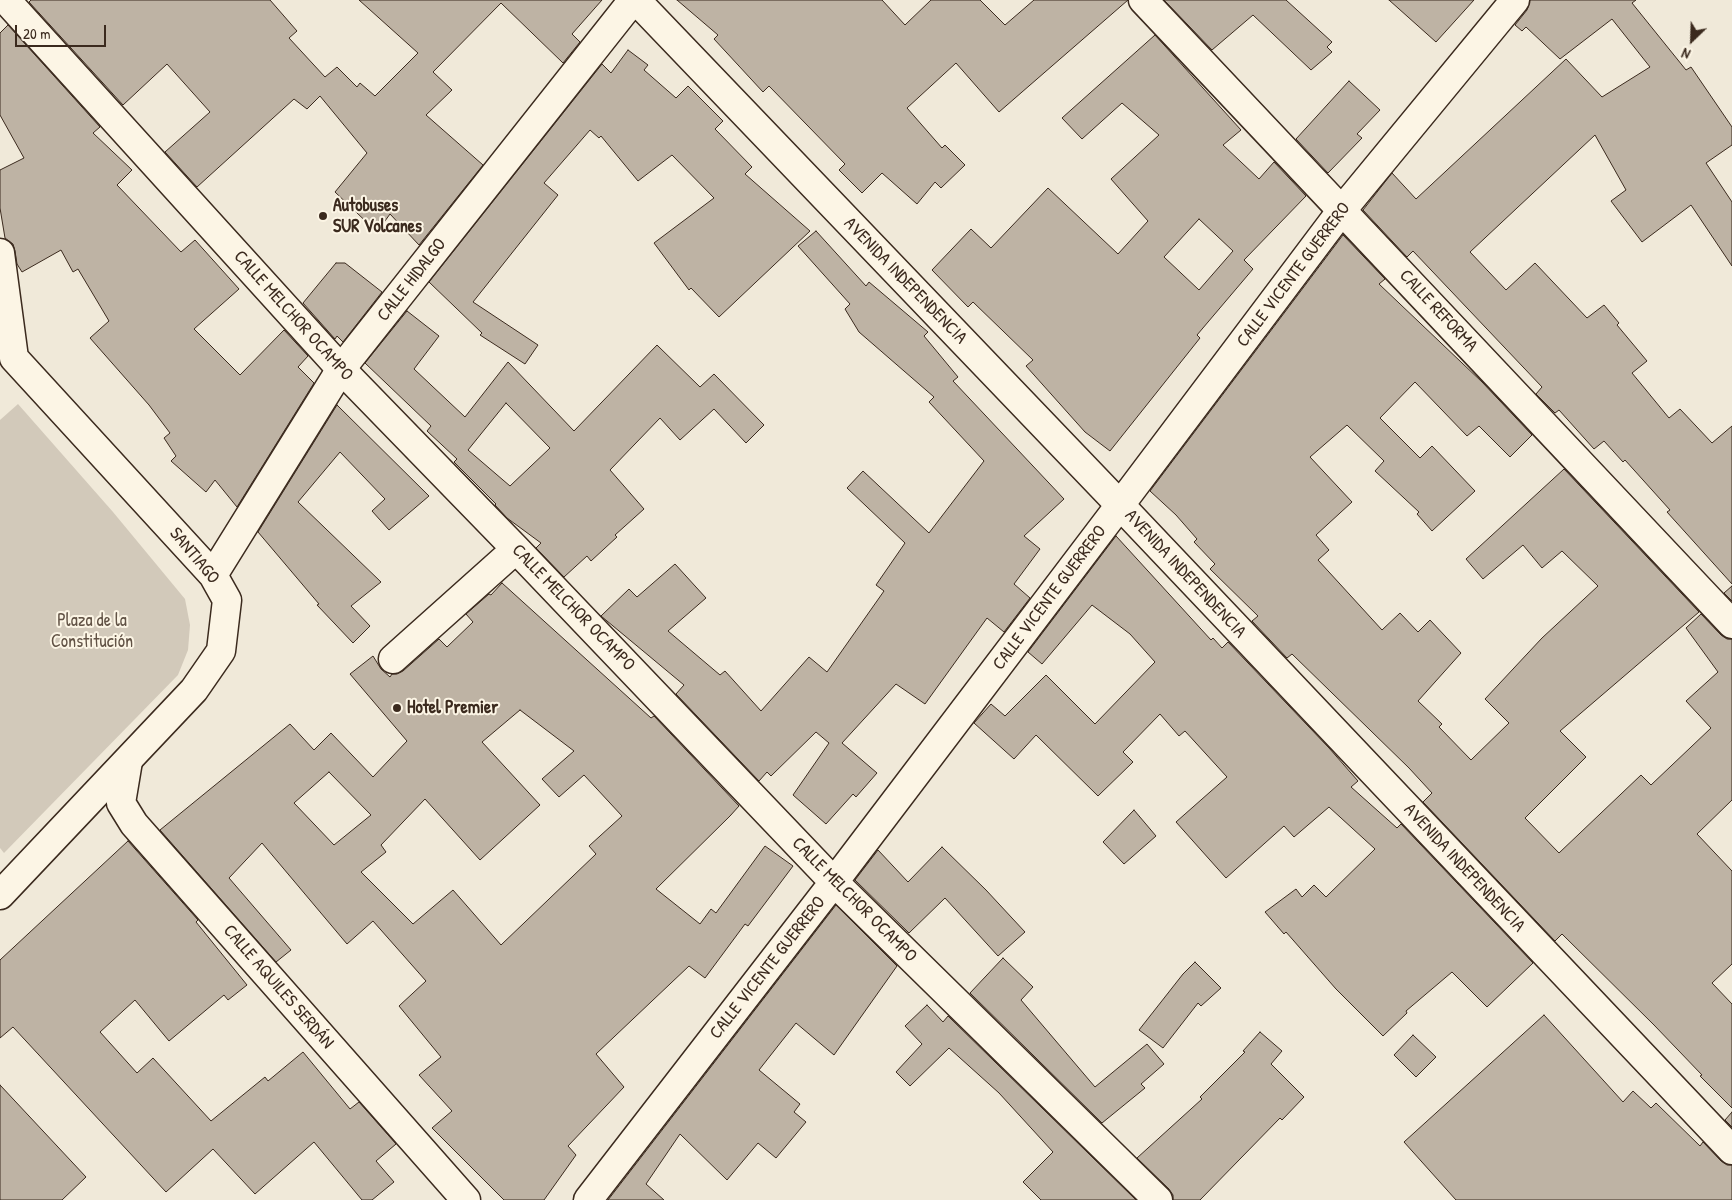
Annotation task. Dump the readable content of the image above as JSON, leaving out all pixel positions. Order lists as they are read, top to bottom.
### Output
{
  "streets": {
    "street": [
      "CALLE VICENTE GUERRERO",
      "CALLE HIDALGO",
      "AVENIDA INDEPENDENCIA",
      "CALLE REFORMA",
      "CALLE MELCHOR OCAMPO",
      "SANTIAGO",
      "CALLE AQUILES SERDÁN"
    ]
  },
  "crossings": [
    ["CALLE VICENTE GUERRERO", "AVENIDA INDEPENDENCIA"],
    ["CALLE VICENTE GUERRERO", "CALLE REFORMA"],
    ["CALLE VICENTE GUERRERO", "CALLE MELCHOR OCAMPO"],
    ["CALLE HIDALGO", "AVENIDA INDEPENDENCIA"],
    ["CALLE HIDALGO", "CALLE MELCHOR OCAMPO"],
    ["CALLE HIDALGO", "SANTIAGO"],
    ["SANTIAGO", "CALLE AQUILES SERDÁN"]
  ],
  "parks": ["Plaza de la Constitución"],
  "places": ["Autobuses SUR Volcanes", "Hotel Premier"],
  "scale_bar": "20 m",
  "north": "bottom left"
}
